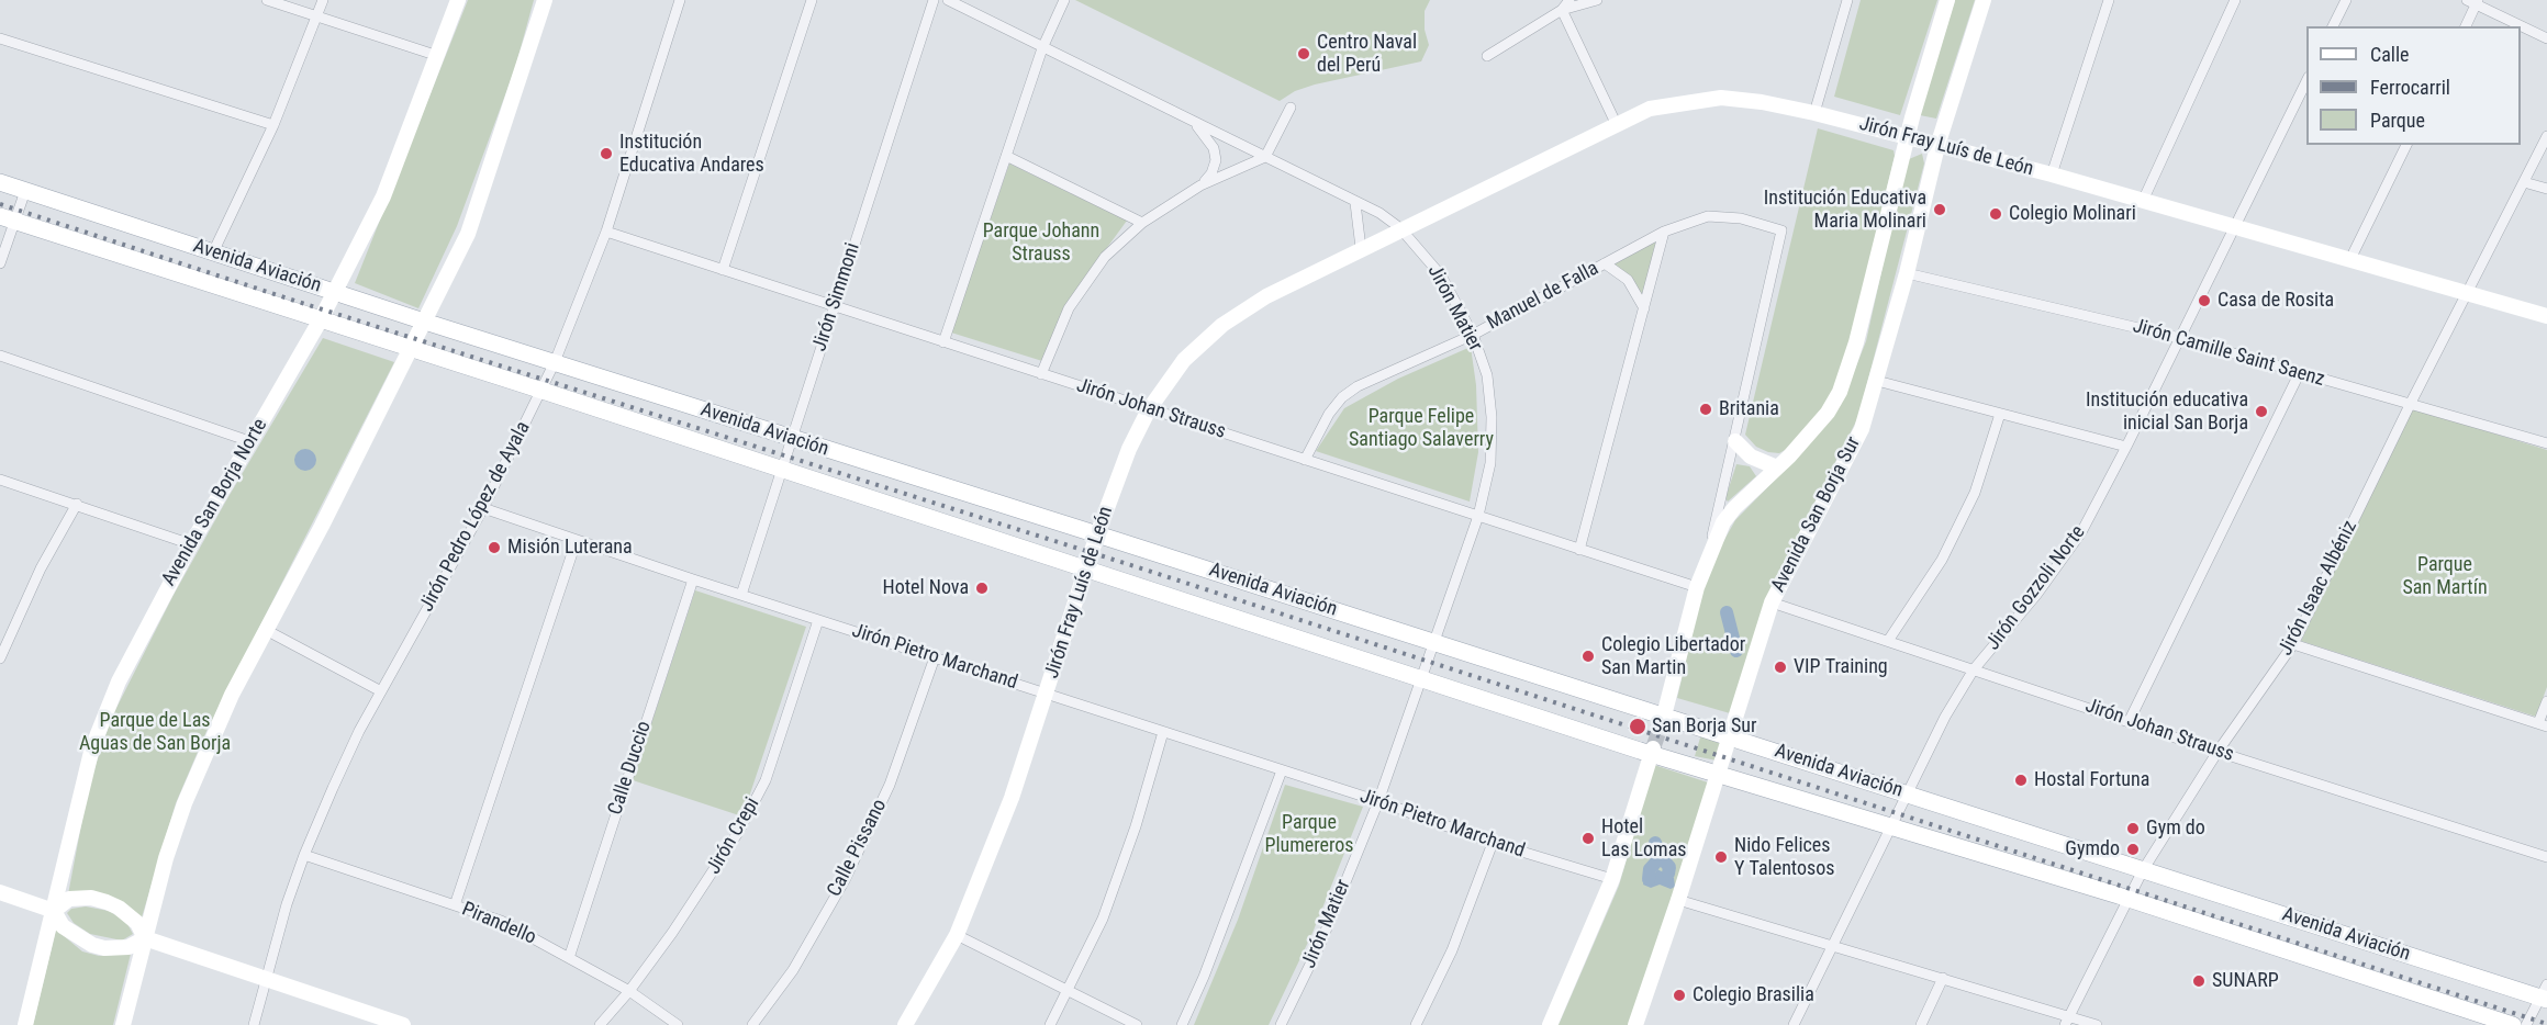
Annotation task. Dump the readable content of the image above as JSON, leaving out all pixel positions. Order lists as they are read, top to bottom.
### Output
{
  "streets": {
    "main road": [
      "Jirón Fray Luís de León",
      "Avenida Aviación",
      "Avenida San Borja Norte",
      "Avenida San Borja Sur"
    ],
    "street": [
      "Manuel de Falla",
      "Jirón Simmoni",
      "Jirón Matier",
      "Jirón Camille Saint Saenz",
      "Jirón Johan Strauss",
      "Jirón Pedro López de Ayala",
      "Jirón Gozzoli Norte",
      "Jirón Isaac Albéniz",
      "Jirón Pietro Marchand",
      "Calle Duccio",
      "Jirón Crepi",
      "Calle Pissano",
      "Pirandello"
    ]
  },
  "crossings": [
    ["Jirón Fray Luís de León", "Avenida Aviación"],
    ["Jirón Fray Luís de León", "Jirón Matier"],
    ["Jirón Fray Luís de León", "Jirón Johan Strauss"],
    ["Jirón Fray Luís de León", "Avenida San Borja Sur"],
    ["Jirón Fray Luís de León", "Jirón Gozzoli Norte"],
    ["Jirón Fray Luís de León", "Jirón Isaac Albéniz"],
    ["Jirón Fray Luís de León", "Jirón Pietro Marchand"],
    ["Avenida Aviación", "Jirón Simmoni"],
    ["Avenida Aviación", "Jirón Matier"],
    ["Avenida Aviación", "Avenida San Borja Norte"],
    ["Avenida Aviación", "Avenida San Borja Sur"],
    ["Avenida Aviación", "Jirón Pedro López de Ayala"],
    ["Avenida Aviación", "Jirón Gozzoli Norte"],
    ["Avenida Aviación", "Jirón Isaac Albéniz"],
    ["Manuel de Falla", "Jirón Matier"],
    ["Manuel de Falla", "Jirón Johan Strauss"],
    ["Jirón Simmoni", "Jirón Johan Strauss"],
    ["Jirón Simmoni", "Jirón Pietro Marchand"],
    ["Jirón Matier", "Jirón Johan Strauss"],
    ["Jirón Matier", "Jirón Pietro Marchand"],
    ["Jirón Camille Saint Saenz", "Avenida San Borja Sur"],
    ["Jirón Camille Saint Saenz", "Jirón Gozzoli Norte"],
    ["Jirón Camille Saint Saenz", "Jirón Isaac Albéniz"],
    ["Jirón Johan Strauss", "Avenida San Borja Sur"],
    ["Jirón Johan Strauss", "Jirón Pedro López de Ayala"],
    ["Jirón Johan Strauss", "Jirón Gozzoli Norte"],
    ["Jirón Johan Strauss", "Jirón Isaac Albéniz"],
    ["Jirón Pedro López de Ayala", "Jirón Pietro Marchand"],
    ["Jirón Pedro López de Ayala", "Pirandello"],
    ["Jirón Pietro Marchand", "Calle Duccio"],
    ["Jirón Pietro Marchand", "Jirón Crepi"],
    ["Jirón Pietro Marchand", "Calle Pissano"],
    ["Calle Duccio", "Pirandello"],
    ["Jirón Crepi", "Pirandello"]
  ],
  "parks": [
    "Parque Johann Strauss",
    "Parque Felipe Santiago Salaverry",
    "Parque San Martín",
    "Parque de Las Aguas de San Borja",
    "Parque Plumereros"
  ],
  "places": [
    "Centro Naval del Perú",
    "Institución Educativa Andares",
    "Institución Educativa Maria Molinari",
    "Colegio Molinari",
    "Casa de Rosita",
    "Britania",
    "Institución educativa inicial San Borja",
    "Misión Luterana",
    "Hotel Nova",
    "Colegio Libertador San Martin",
    "VIP Training",
    "San Borja Sur",
    "Hostal Fortuna",
    "Gym do",
    "Hotel Las Lomas",
    "Gymdo",
    "Nido Felices Y Talentosos",
    "SUNARP",
    "Colegio Brasilia"
  ],
  "legend": ["Calle", "Ferrocarril", "Parque"]
}
